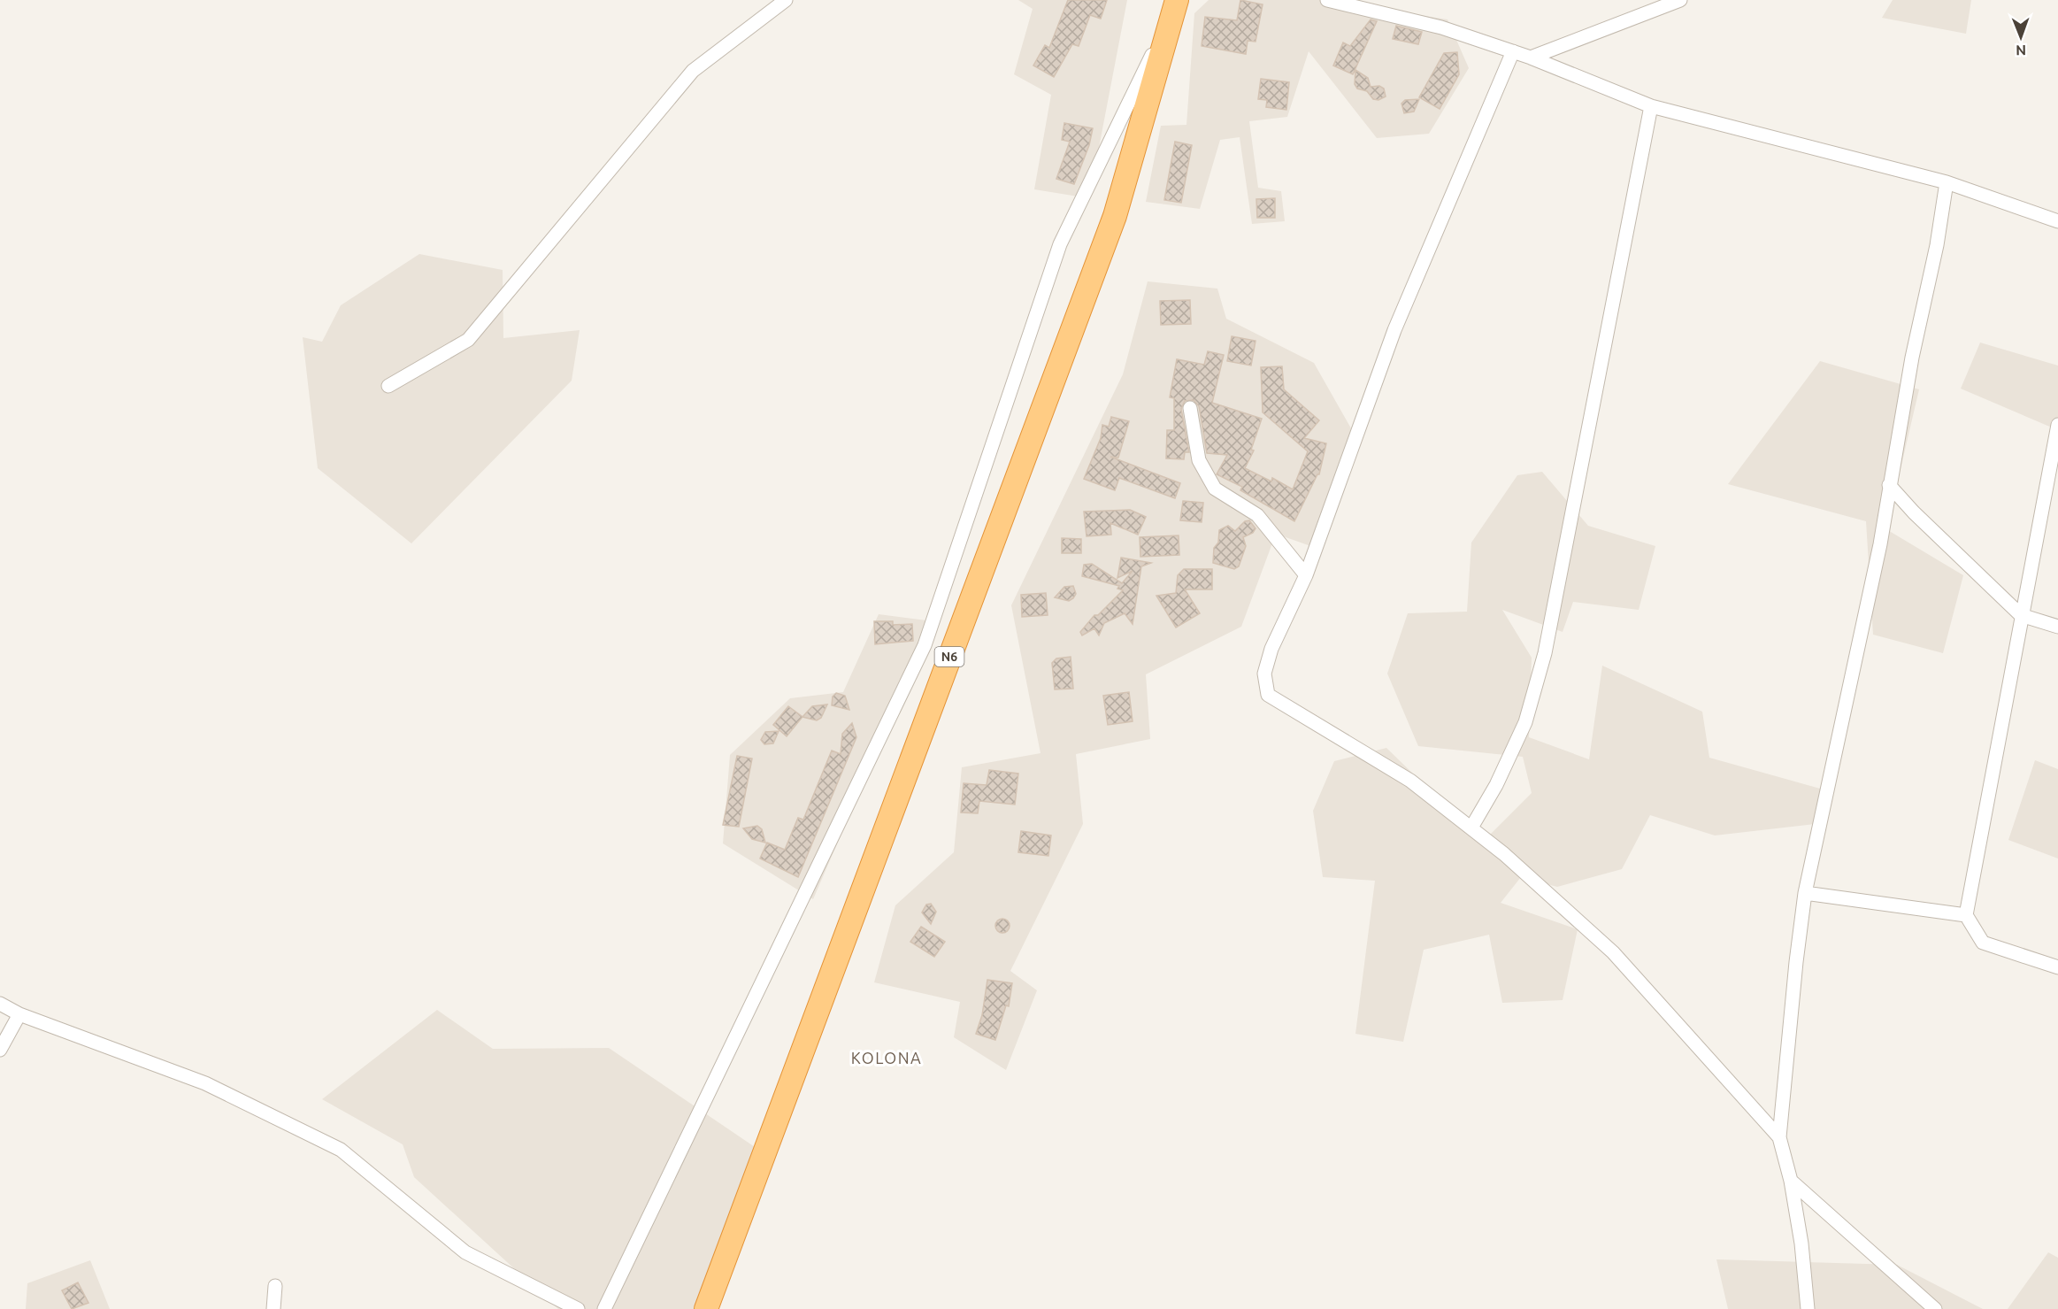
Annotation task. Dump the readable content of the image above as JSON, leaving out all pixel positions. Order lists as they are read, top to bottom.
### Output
{
  "streets": {
    "highway": ["N6"]
  },
  "districts": ["KOLONA"],
  "north": "bottom"
}
